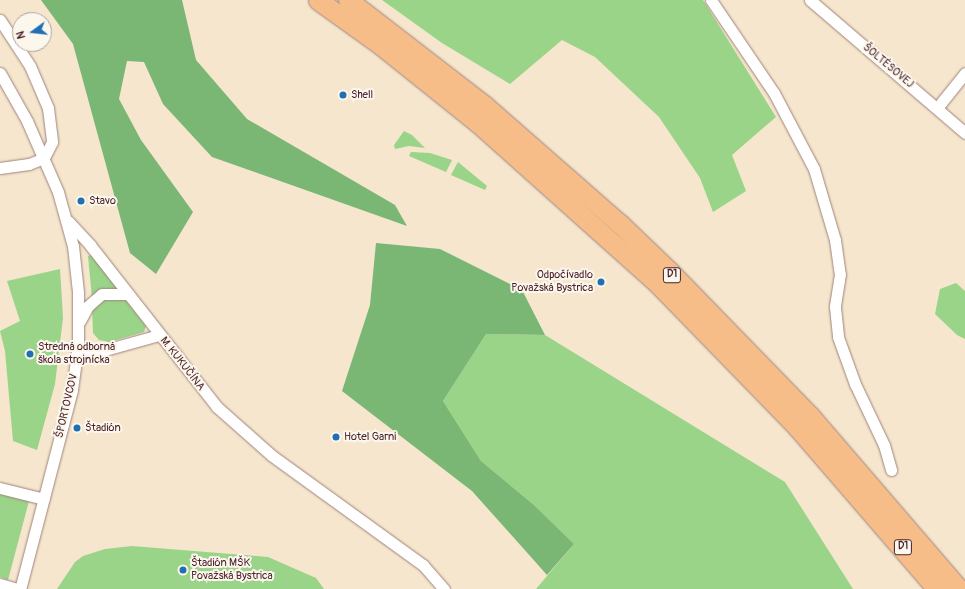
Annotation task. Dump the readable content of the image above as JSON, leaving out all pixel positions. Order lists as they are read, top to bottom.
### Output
{
  "streets": {
    "highway": ["D1"],
    "street": ["ŠOLTÉSOVEJ", "M. KUKUČÍNA", "ŠPORTOVCOV"]
  },
  "crossings": [
    ["M. KUKUČÍNA", "ŠPORTOVCOV"]
  ],
  "places": [
    "Shell",
    "Stavo",
    "Odpočívadlo Považská Bystrica",
    "Stredná odborná škola strojnícka",
    "Štadión",
    "Hotel Garni",
    "Štadión MŠK Považská Bystrica"
  ],
  "north": "left"
}
